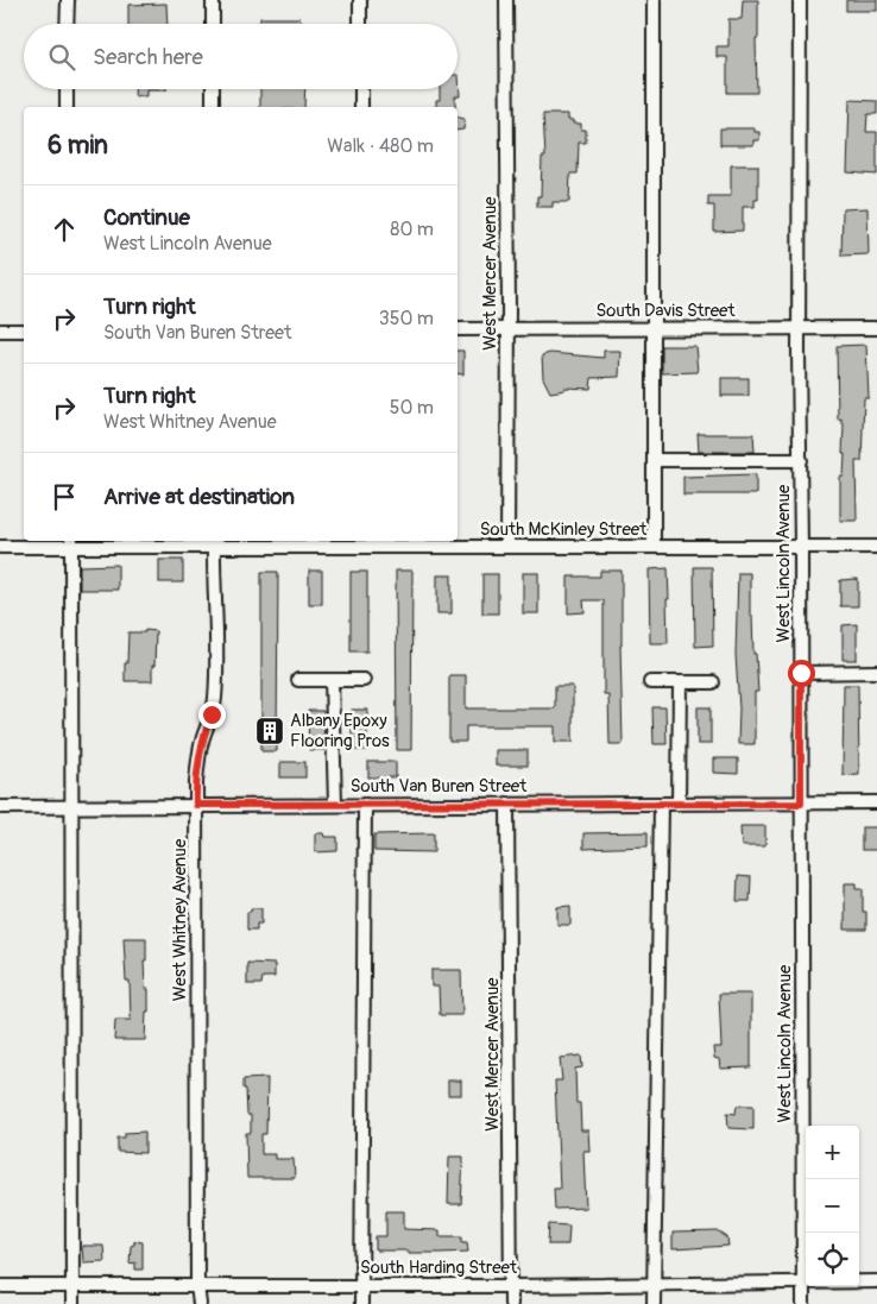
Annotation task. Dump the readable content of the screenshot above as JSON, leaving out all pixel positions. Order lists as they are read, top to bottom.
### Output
{
  "streets": {
    "street": [
      "West Mercer Avenue",
      "South Davis Street",
      "South McKinley Street",
      "West Lincoln Avenue",
      "South Van Buren Street",
      "West Whitney Avenue",
      "South Harding Street"
    ]
  },
  "crossings": [
    ["West Mercer Avenue", "South Davis Street"],
    ["West Mercer Avenue", "South McKinley Street"],
    ["West Mercer Avenue", "South Van Buren Street"],
    ["West Mercer Avenue", "South Harding Street"],
    ["South Davis Street", "West Lincoln Avenue"],
    ["South McKinley Street", "West Lincoln Avenue"],
    ["South McKinley Street", "West Whitney Avenue"],
    ["West Lincoln Avenue", "South Van Buren Street"],
    ["West Lincoln Avenue", "South Harding Street"],
    ["South Van Buren Street", "West Whitney Avenue"],
    ["West Whitney Avenue", "South Harding Street"]
  ],
  "places": {
    "building": ["Albany Epoxy Flooring Pros"]
  },
  "page": {
    "search": "Search here",
    "heading": ["6 min", "Walk · 480 m"],
    "list": [
      ["Continue", "West Lincoln Avenue", "80 m"],
      ["Turn right", "South Van Buren Street", "350 m"],
      ["Turn right", "West Whitney Avenue", "50 m"],
      "Arrive at destination"
    ],
    "map_buttons": ["+", "−"]
  }
}
